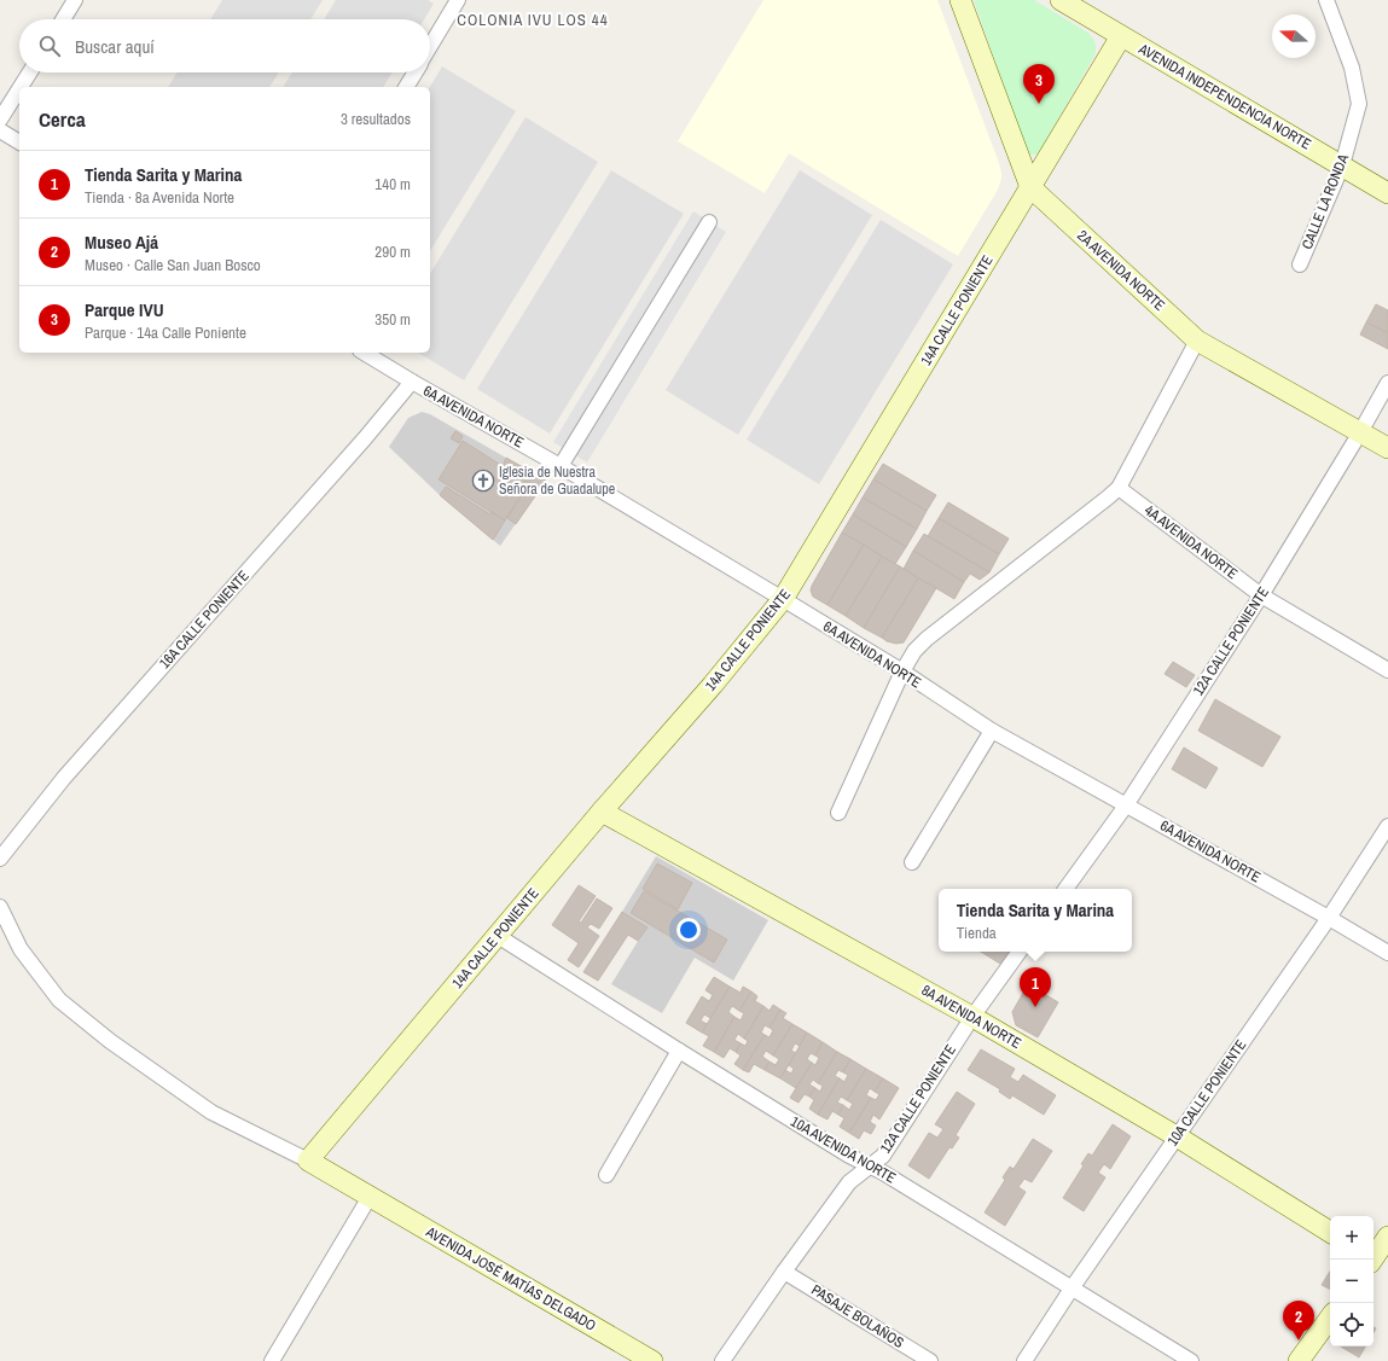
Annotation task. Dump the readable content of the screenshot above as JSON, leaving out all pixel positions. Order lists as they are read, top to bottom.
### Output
{
  "streets": {
    "street": [
      "AVENIDA INDEPENDENCIA NORTE",
      "CALLE LA RONDA",
      "2A AVENIDA NORTE",
      "14A CALLE PONIENTE",
      "6A AVENIDA NORTE",
      "4A AVENIDA NORTE",
      "16A CALLE PONIENTE",
      "12A CALLE PONIENTE",
      "8A AVENIDA NORTE",
      "10A CALLE PONIENTE",
      "10A AVENIDA NORTE",
      "AVENIDA JOSÉ MATÍAS DELGADO",
      "PASAJE BOLAÑOS"
    ]
  },
  "crossings": [
    ["AVENIDA INDEPENDENCIA NORTE", "CALLE LA RONDA"],
    ["AVENIDA INDEPENDENCIA NORTE", "14A CALLE PONIENTE"],
    ["2A AVENIDA NORTE", "14A CALLE PONIENTE"],
    ["2A AVENIDA NORTE", "12A CALLE PONIENTE"],
    ["14A CALLE PONIENTE", "6A AVENIDA NORTE"],
    ["14A CALLE PONIENTE", "8A AVENIDA NORTE"],
    ["14A CALLE PONIENTE", "10A AVENIDA NORTE"],
    ["14A CALLE PONIENTE", "AVENIDA JOSÉ MATÍAS DELGADO"],
    ["6A AVENIDA NORTE", "16A CALLE PONIENTE"],
    ["6A AVENIDA NORTE", "12A CALLE PONIENTE"],
    ["6A AVENIDA NORTE", "10A CALLE PONIENTE"],
    ["4A AVENIDA NORTE", "12A CALLE PONIENTE"],
    ["12A CALLE PONIENTE", "8A AVENIDA NORTE"],
    ["12A CALLE PONIENTE", "10A AVENIDA NORTE"],
    ["12A CALLE PONIENTE", "PASAJE BOLAÑOS"],
    ["8A AVENIDA NORTE", "10A CALLE PONIENTE"],
    ["10A CALLE PONIENTE", "10A AVENIDA NORTE"]
  ],
  "districts": ["COLONIA IVU LOS 44"],
  "places": {
    "church": ["Iglesia de Nuestra Señora de Guadalupe"]
  },
  "north": "left",
  "page": {
    "search": "Buscar aquí",
    "pins": ["3", "1", "2"],
    "heading": ["Cerca", "3 resultados"],
    "list": [
      {
        "mark": "1",
        "name": "Tienda Sarita y Marina",
        "note": "Tienda · 8a Avenida Norte",
        "value": "140 m"
      },
      {
        "mark": "2",
        "name": "Museo Ajá",
        "note": "Museo · Calle San Juan Bosco",
        "value": "290 m"
      },
      {
        "mark": "3",
        "name": "Parque IVU",
        "note": "Parque · 14a Calle Poniente",
        "value": "350 m"
      }
    ],
    "popup": ["Tienda Sarita y Marina", "Tienda"],
    "map_buttons": ["+", "−"]
  }
}
